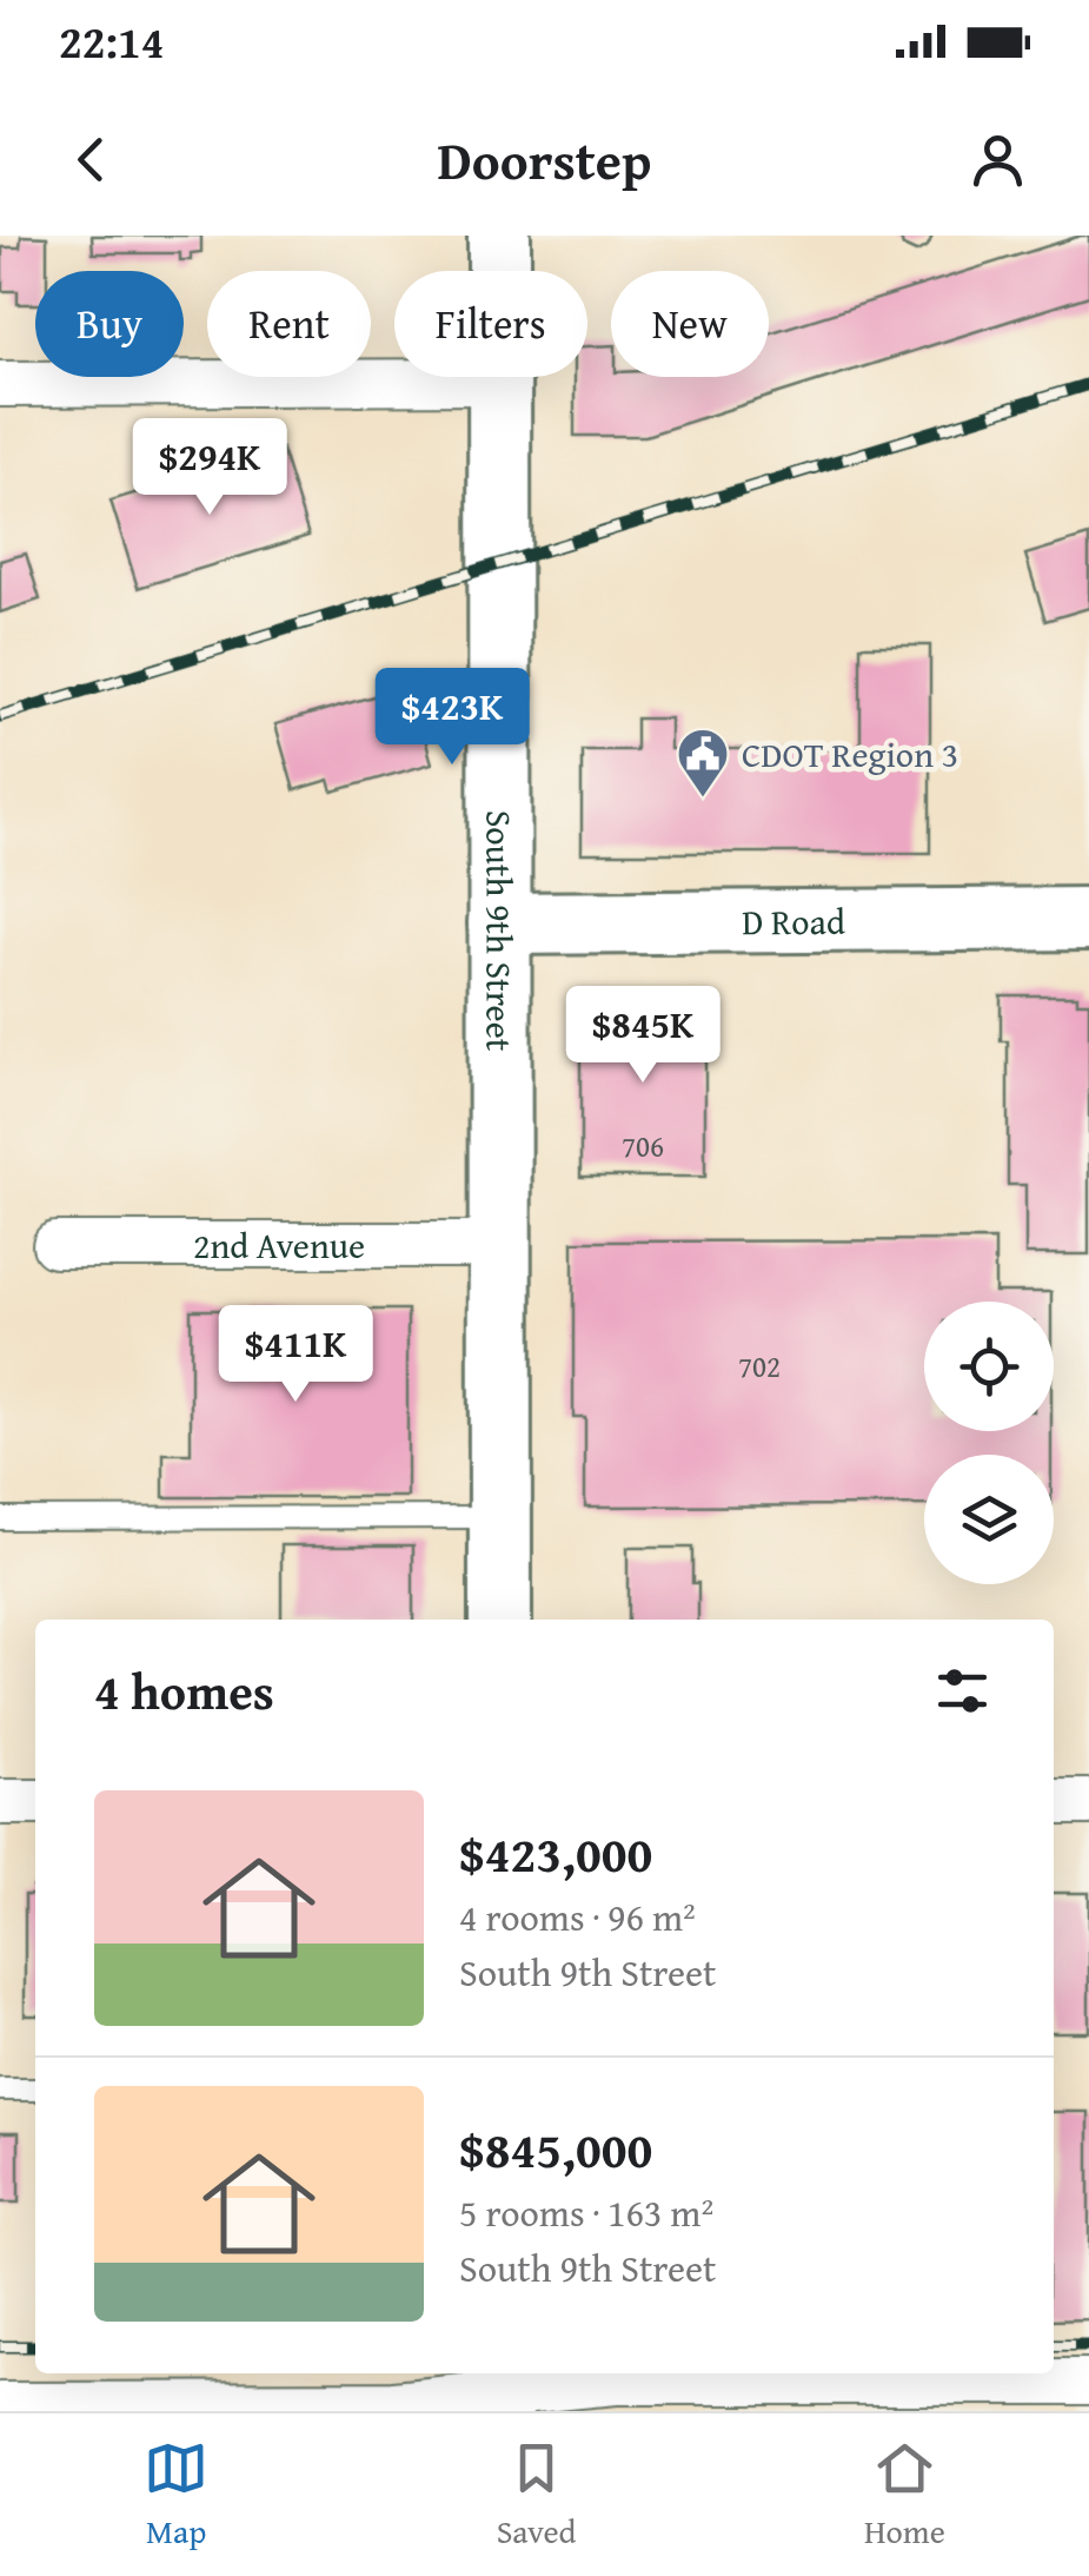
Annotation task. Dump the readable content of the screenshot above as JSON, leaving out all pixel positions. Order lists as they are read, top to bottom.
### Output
{
  "streets": {
    "street": ["D Road", "South 9th Street", "2nd Avenue"]
  },
  "crossings": [
    ["D Road", "South 9th Street"],
    ["South 9th Street", "2nd Avenue"]
  ],
  "places": {
    "public building": ["CDOT Region 3"]
  },
  "house_numbers": ["706", "702"],
  "page": {
    "status": "22:14",
    "header": "Doorstep",
    "chip": [
      "Buy",
      "Rent",
      "Filters",
      "New"
    ],
    "price": [
      "$294K",
      "$423K",
      "$845K",
      "$411K"
    ],
    "heading": "4 homes",
    "list": [
      {
        "name": "$423,000",
        "note": "4 rooms · 96 m² · South 9th Street"
      },
      {
        "name": "$845,000",
        "note": "5 rooms · 163 m² · South 9th Street"
      }
    ],
    "tabs": ["Map", "Saved", "Home"]
  }
}
